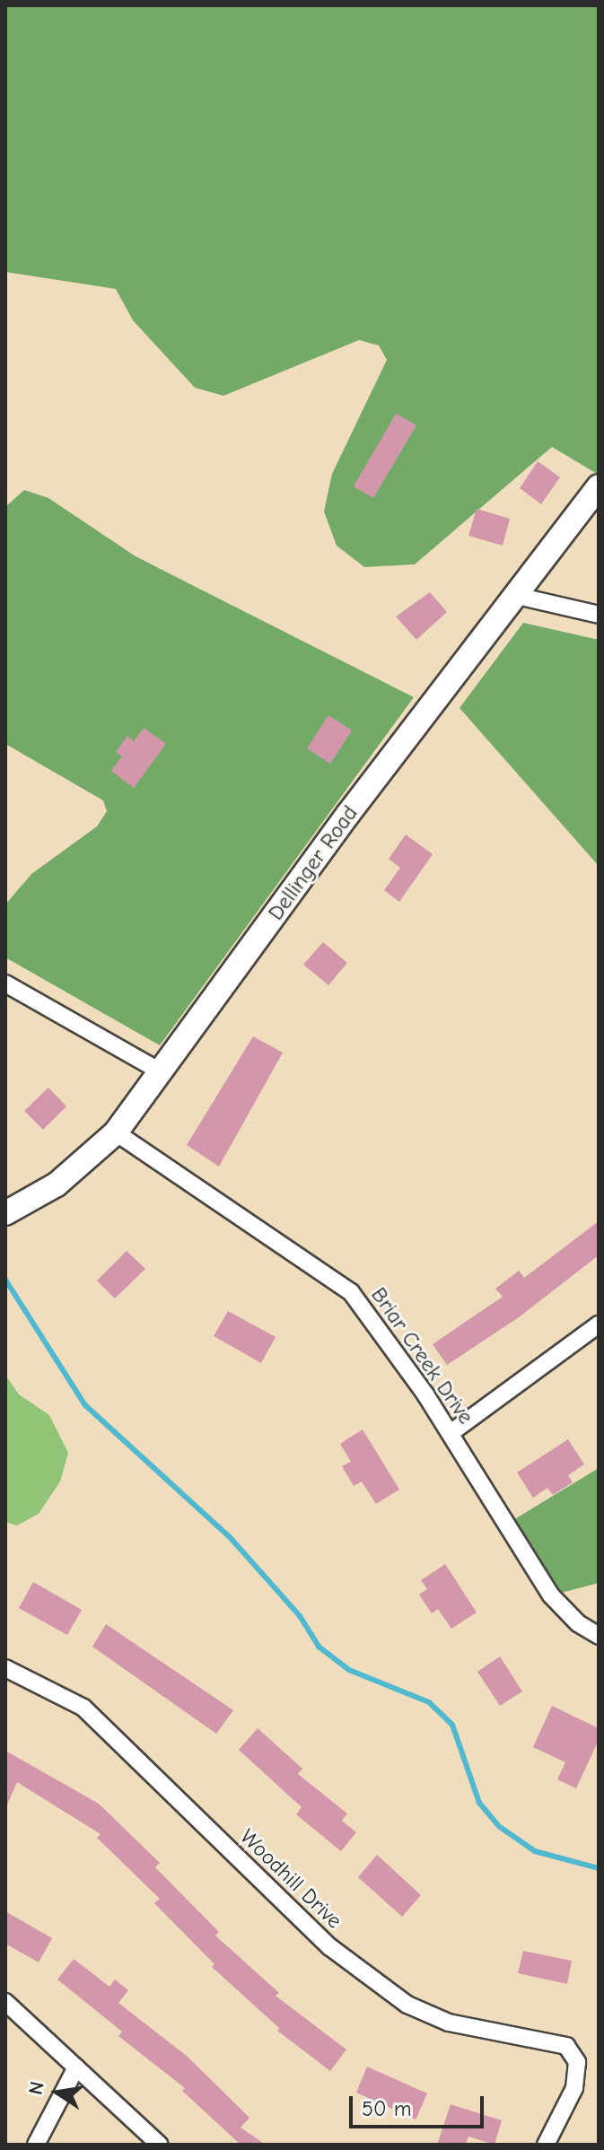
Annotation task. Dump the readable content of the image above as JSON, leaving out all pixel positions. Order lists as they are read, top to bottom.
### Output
{
  "streets": {
    "street": ["Dellinger Road", "Briar Creek Drive", "Woodhill Drive"]
  },
  "crossings": [
    ["Dellinger Road", "Briar Creek Drive"]
  ],
  "scale_bar": "50 m",
  "north": "left"
}
